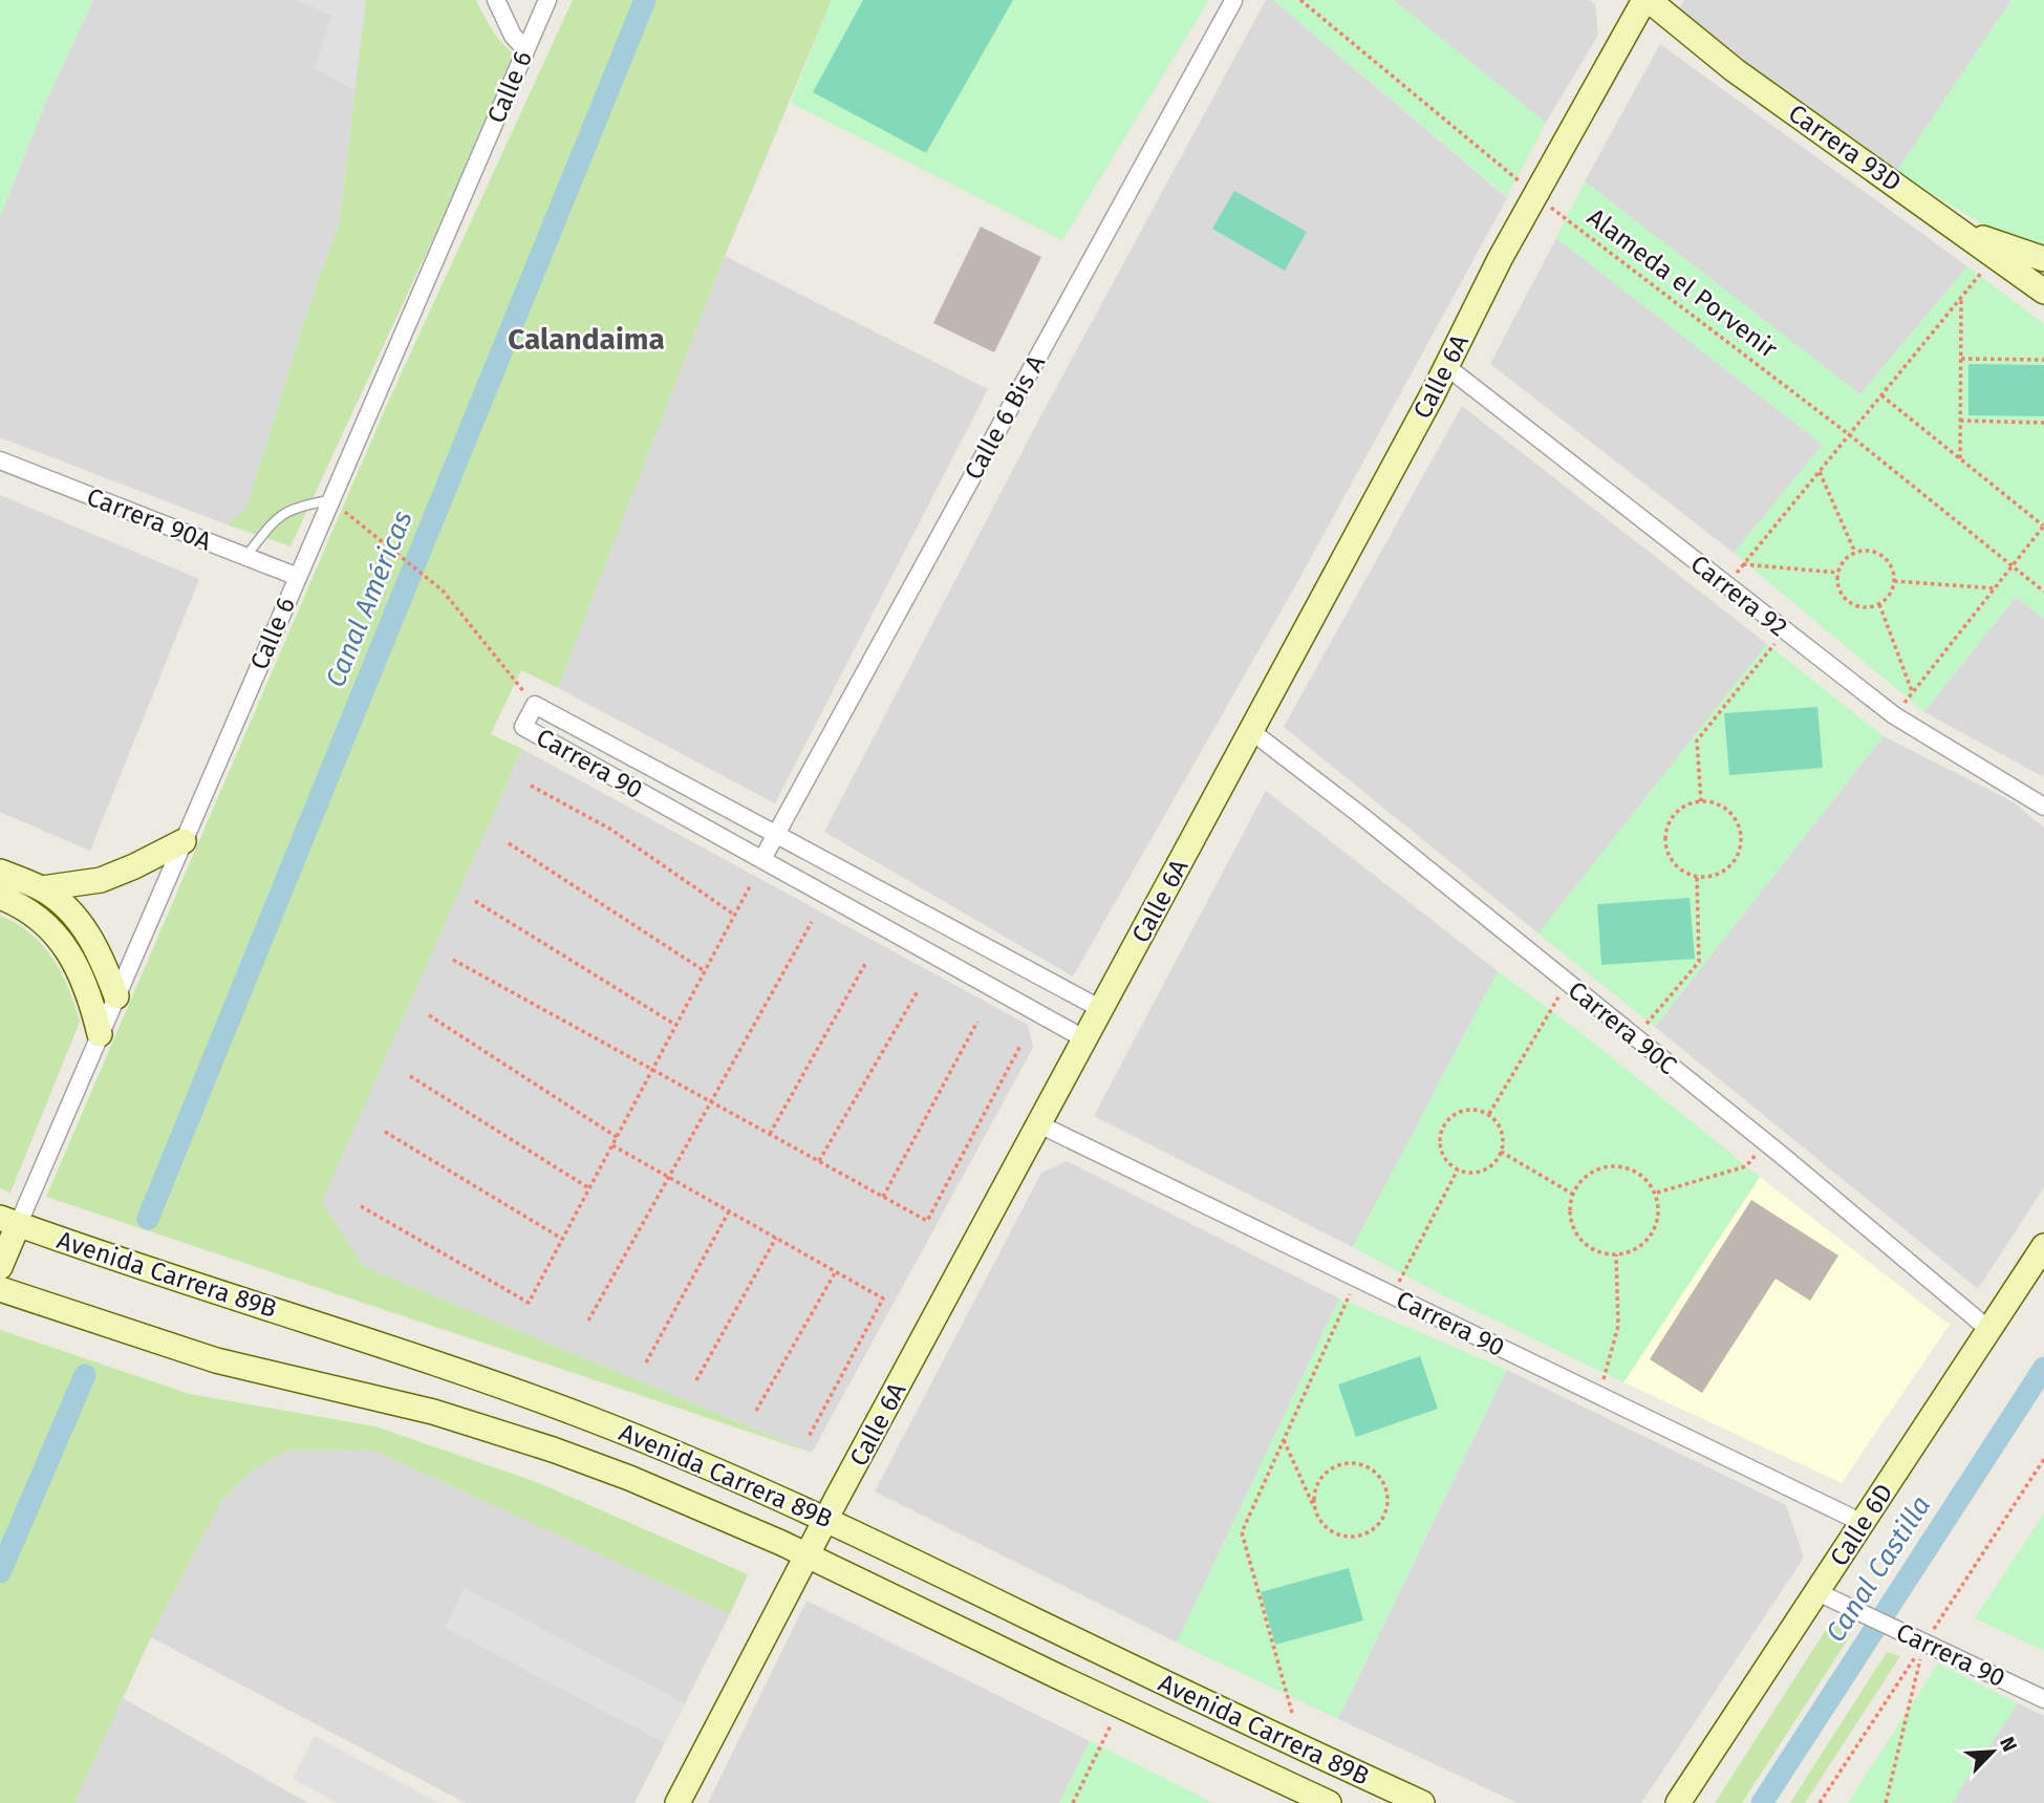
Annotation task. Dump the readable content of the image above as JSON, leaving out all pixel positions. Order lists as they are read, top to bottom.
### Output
{
  "streets": {
    "main road": [
      "Calle 6",
      "Carrera 93D",
      "Calle 6A",
      "Avenida Carrera 89B",
      "Calle 6D"
    ],
    "street": [
      "Calle 6 Bis A",
      "Carrera 90A",
      "Carrera 92",
      "Carrera 90",
      "Carrera 90C"
    ],
    "path": ["Alameda el Porvenir"]
  },
  "crossings": [
    ["Calle 6", "Carrera 90A"],
    ["Calle 6", "Avenida Carrera 89B"],
    ["Carrera 93D", "Calle 6A"],
    ["Alameda el Porvenir", "Calle 6A"],
    ["Calle 6A", "Carrera 92"],
    ["Calle 6A", "Carrera 90"],
    ["Calle 6A", "Carrera 90C"],
    ["Calle 6A", "Avenida Carrera 89B"],
    ["Calle 6 Bis A", "Carrera 90"],
    ["Carrera 90", "Calle 6D"],
    ["Carrera 90C", "Calle 6D"]
  ],
  "districts": ["Calandaima"],
  "water": ["Canal Américas", "Canal Castilla"],
  "north": "top right"
}
